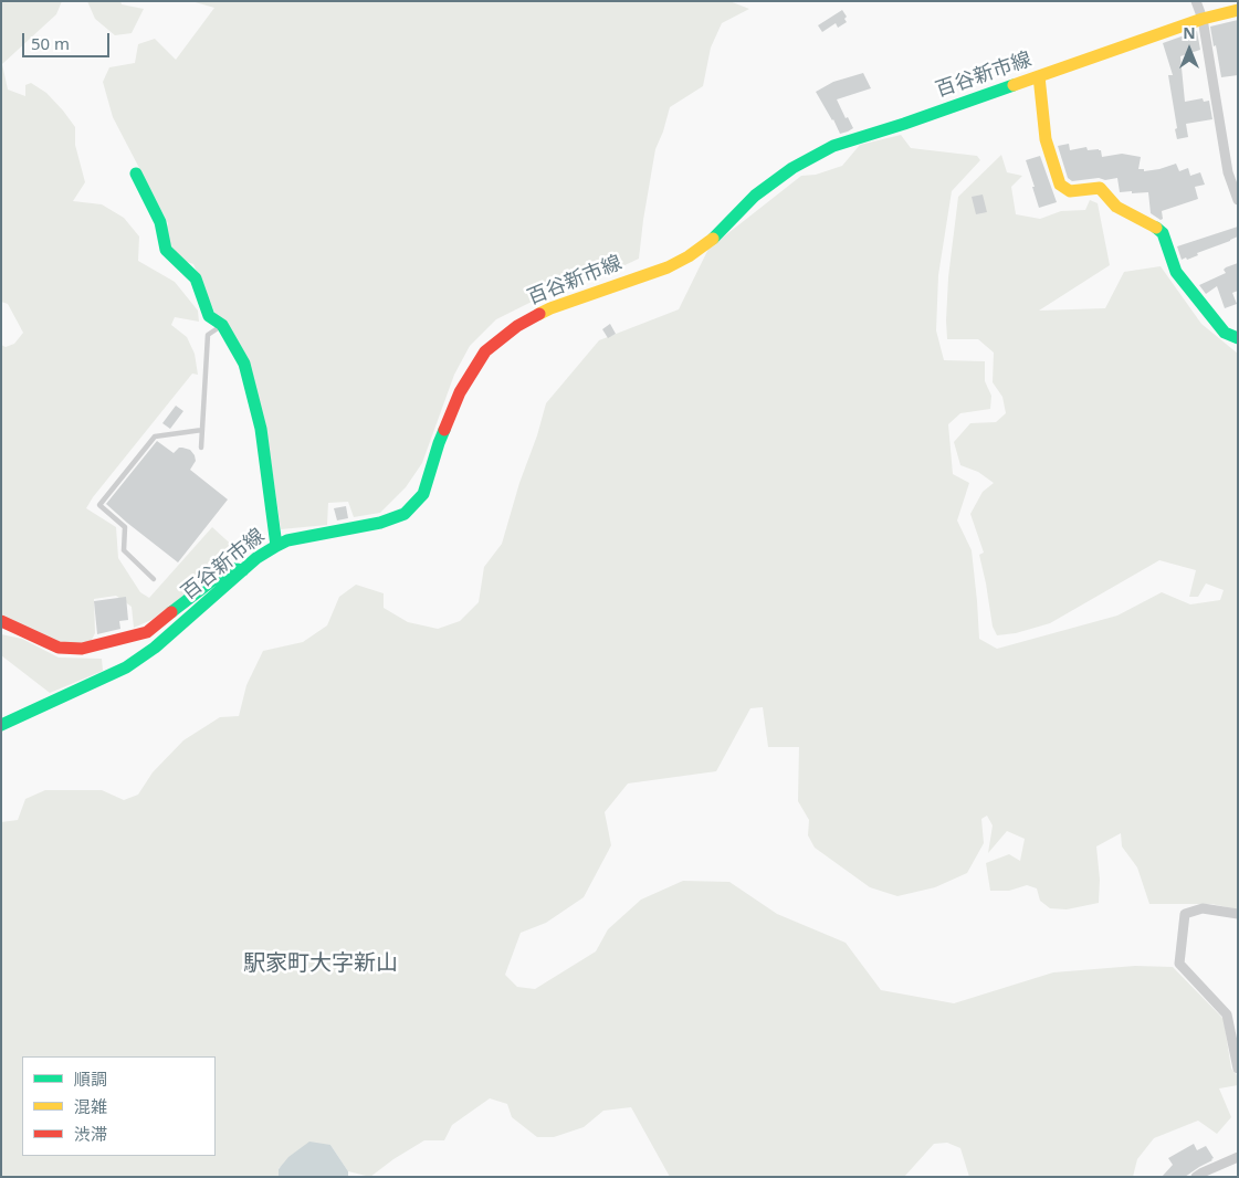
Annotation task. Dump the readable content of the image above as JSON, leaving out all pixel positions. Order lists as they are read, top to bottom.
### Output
{
  "streets": {
    "main road": ["百谷新市線"]
  },
  "districts": ["駅家町大字新山"],
  "legend": ["順調", "混雑", "渋滞"],
  "scale_bar": "50 m",
  "north": "top"
}
